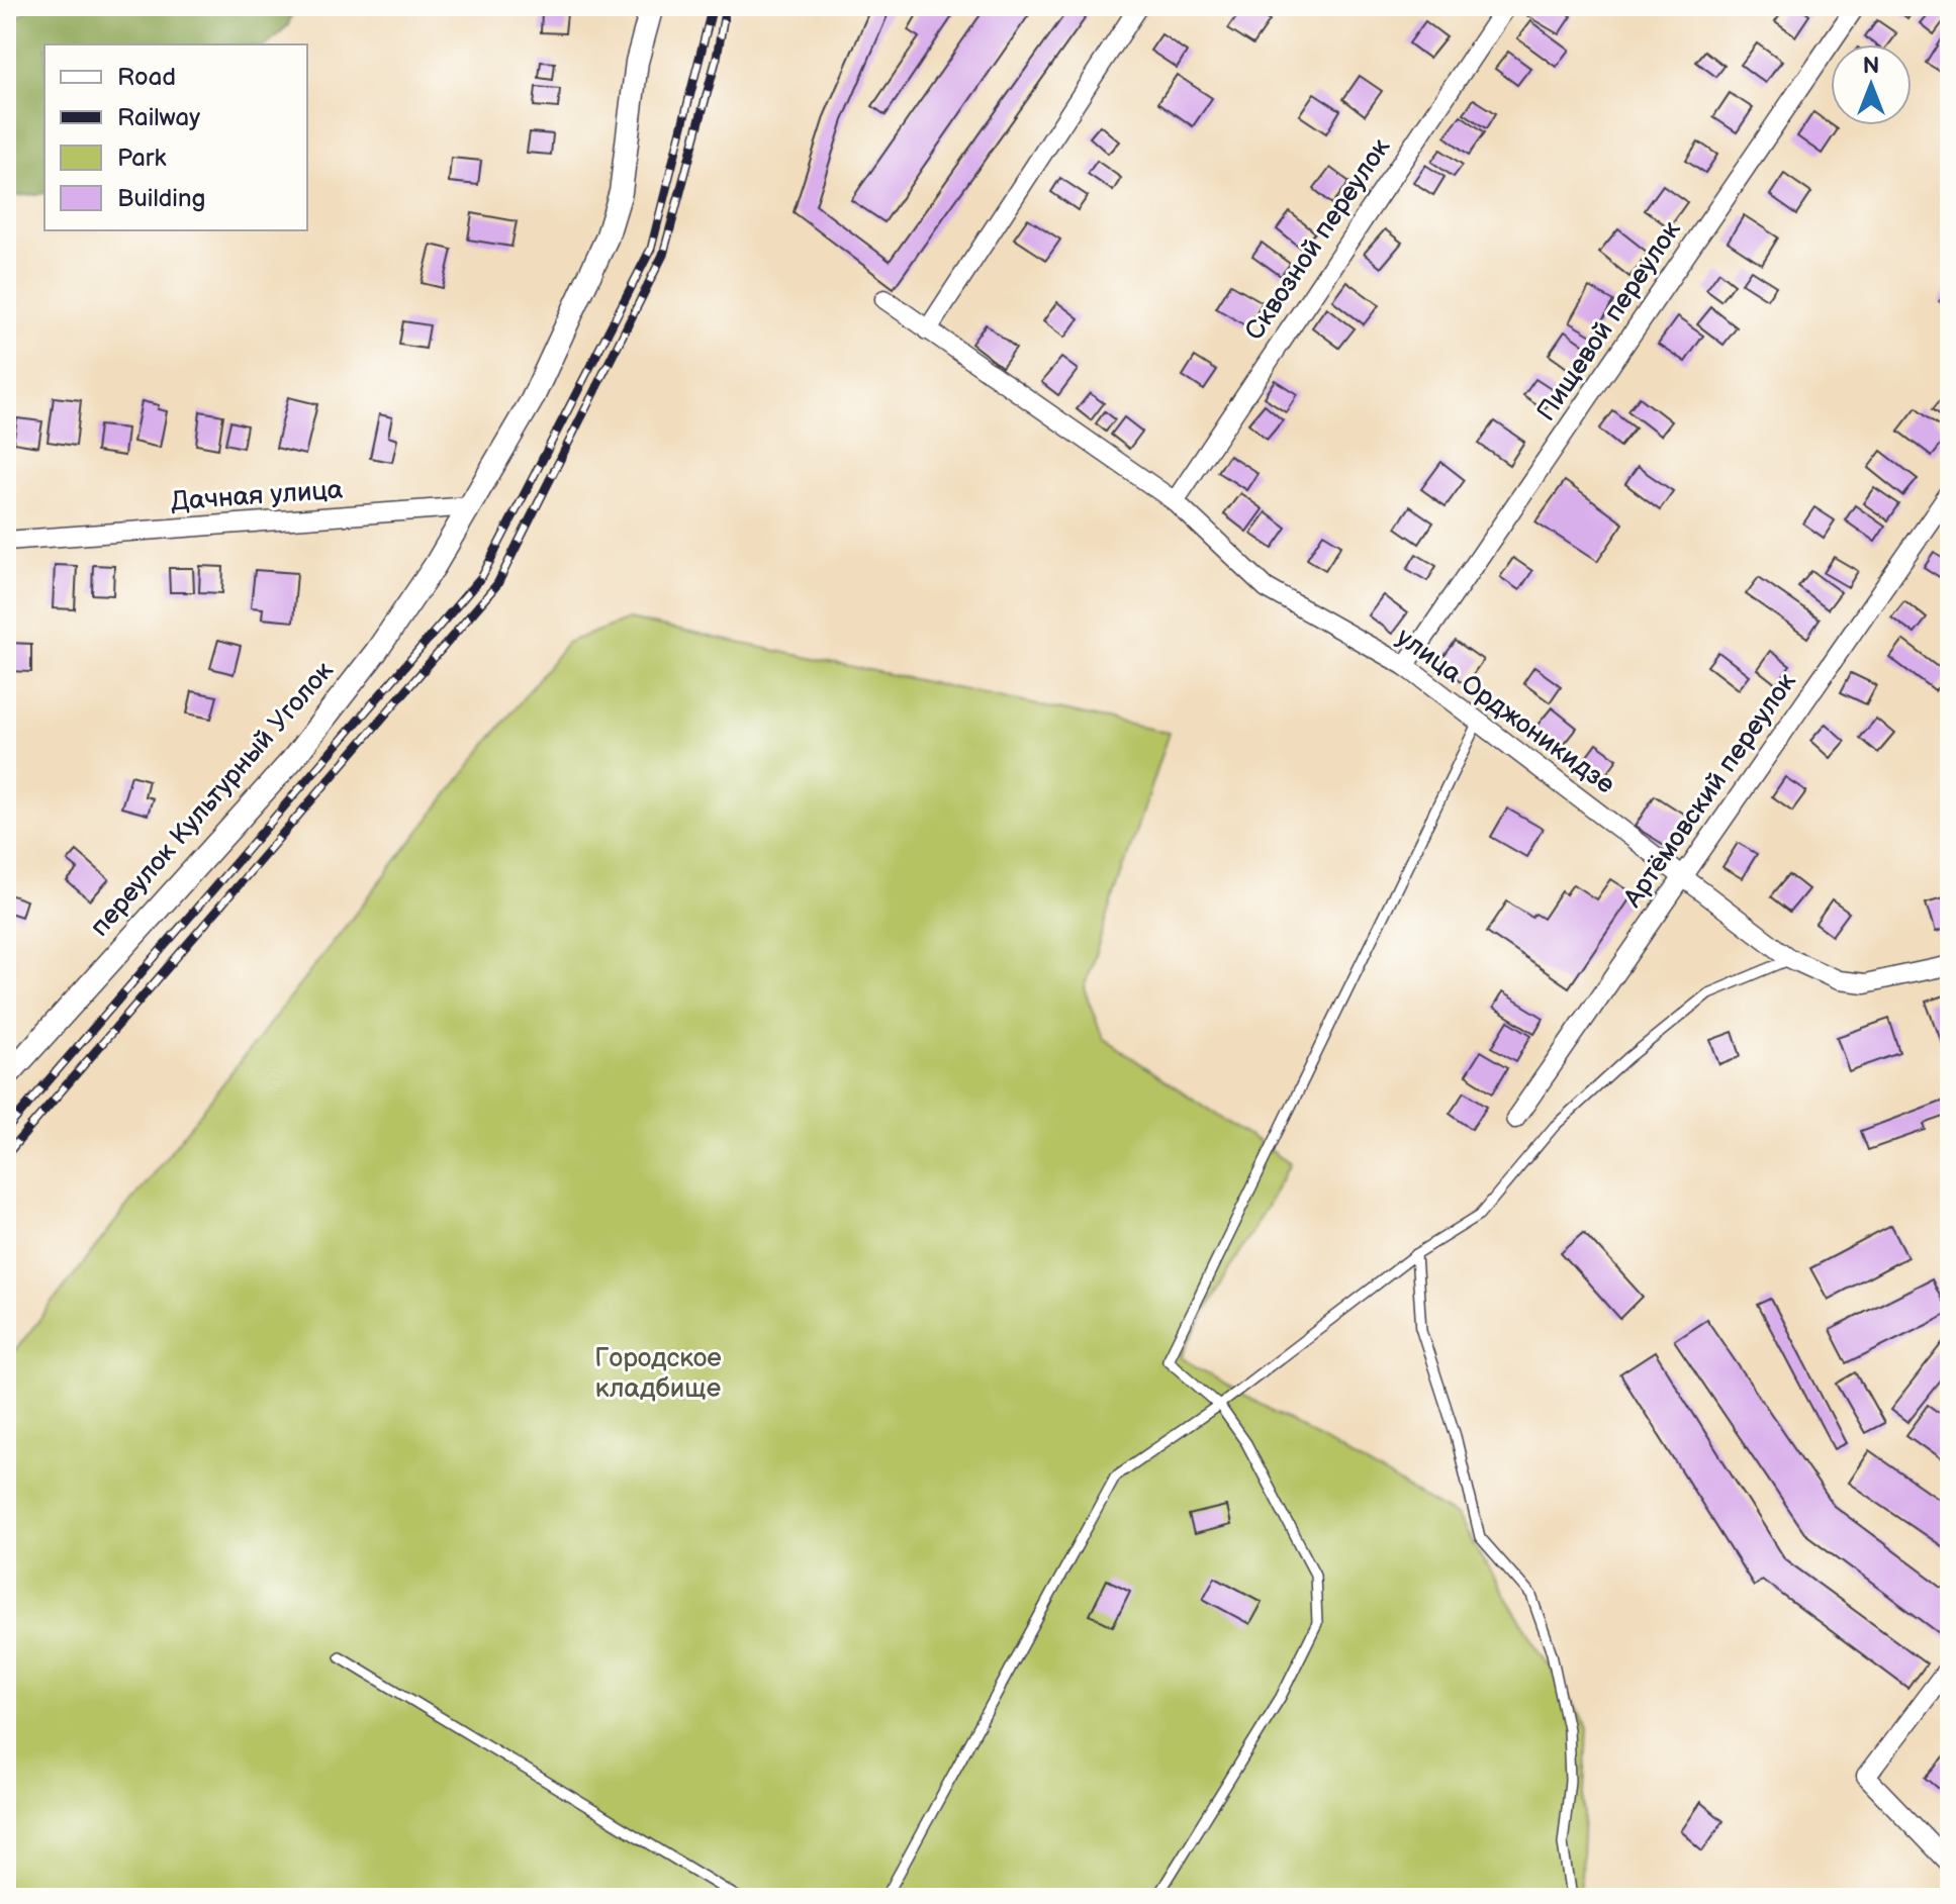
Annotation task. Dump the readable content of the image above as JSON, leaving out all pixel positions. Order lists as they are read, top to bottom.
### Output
{
  "streets": {
    "street": [
      "Сквозной переулок",
      "Пищевой переулок",
      "Дачная улица",
      "улица Орджоникидзе",
      "Артёмовский переулок",
      "переулок Культурный Уголок"
    ]
  },
  "crossings": [
    ["Сквозной переулок", "улица Орджоникидзе"],
    ["Пищевой переулок", "улица Орджоникидзе"],
    ["Дачная улица", "переулок Культурный Уголок"],
    ["улица Орджоникидзе", "Артёмовский переулок"]
  ],
  "parks": ["Городское кладбище"],
  "legend": [
    "Road",
    "Railway",
    "Park",
    "Building"
  ],
  "north": "top"
}
